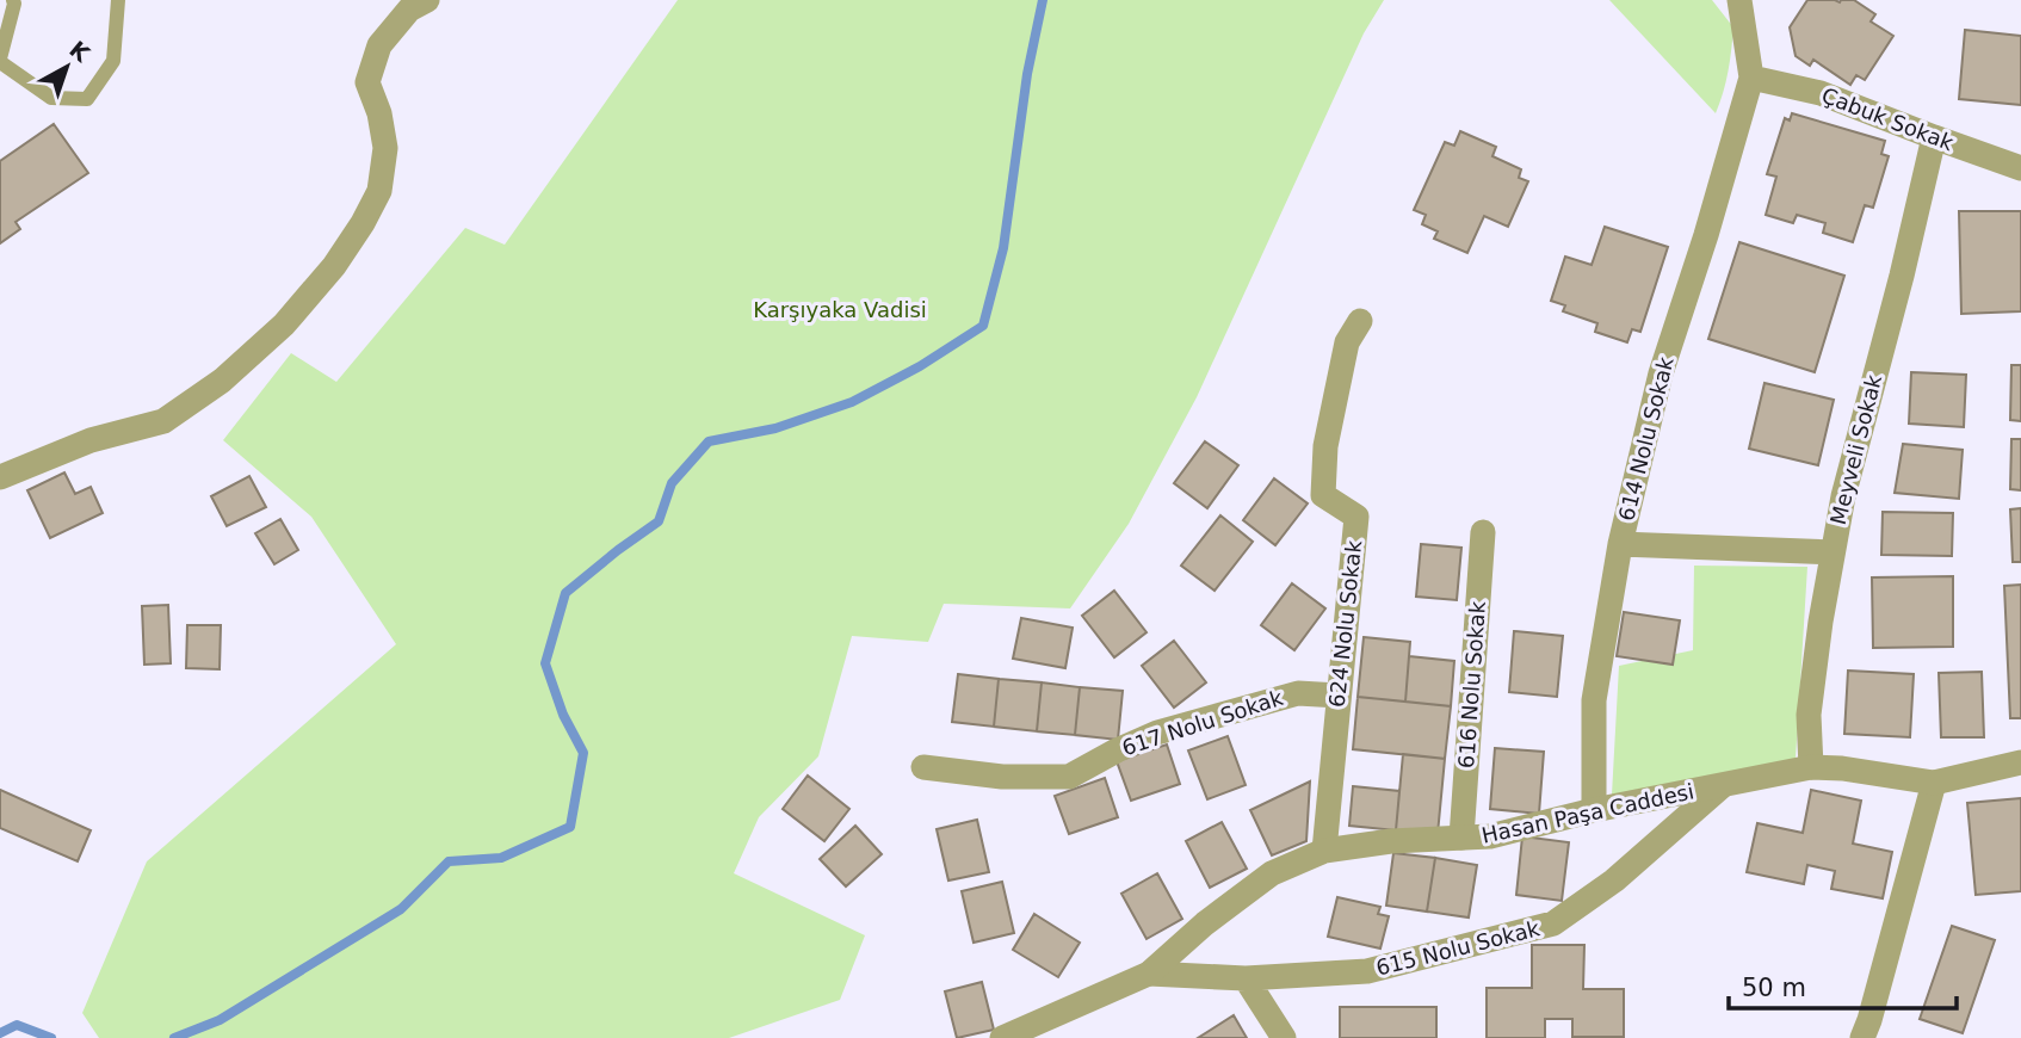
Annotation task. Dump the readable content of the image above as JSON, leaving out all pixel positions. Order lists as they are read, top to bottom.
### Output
{
  "streets": {
    "street": [
      "Çabuk Sokak",
      "614 Nolu Sokak",
      "Meyveli Sokak",
      "624 Nolu Sokak",
      "616 Nolu Sokak",
      "617 Nolu Sokak",
      "Hasan Paşa Caddesi",
      "615 Nolu Sokak"
    ]
  },
  "crossings": [
    ["Çabuk Sokak", "614 Nolu Sokak"],
    ["Çabuk Sokak", "Meyveli Sokak"],
    ["614 Nolu Sokak", "Hasan Paşa Caddesi"],
    ["Meyveli Sokak", "Hasan Paşa Caddesi"],
    ["624 Nolu Sokak", "617 Nolu Sokak"],
    ["624 Nolu Sokak", "Hasan Paşa Caddesi"],
    ["616 Nolu Sokak", "Hasan Paşa Caddesi"],
    ["Hasan Paşa Caddesi", "615 Nolu Sokak"]
  ],
  "parks": ["Karşıyaka Vadisi"],
  "scale_bar": "50 m",
  "north": "top right"
}
